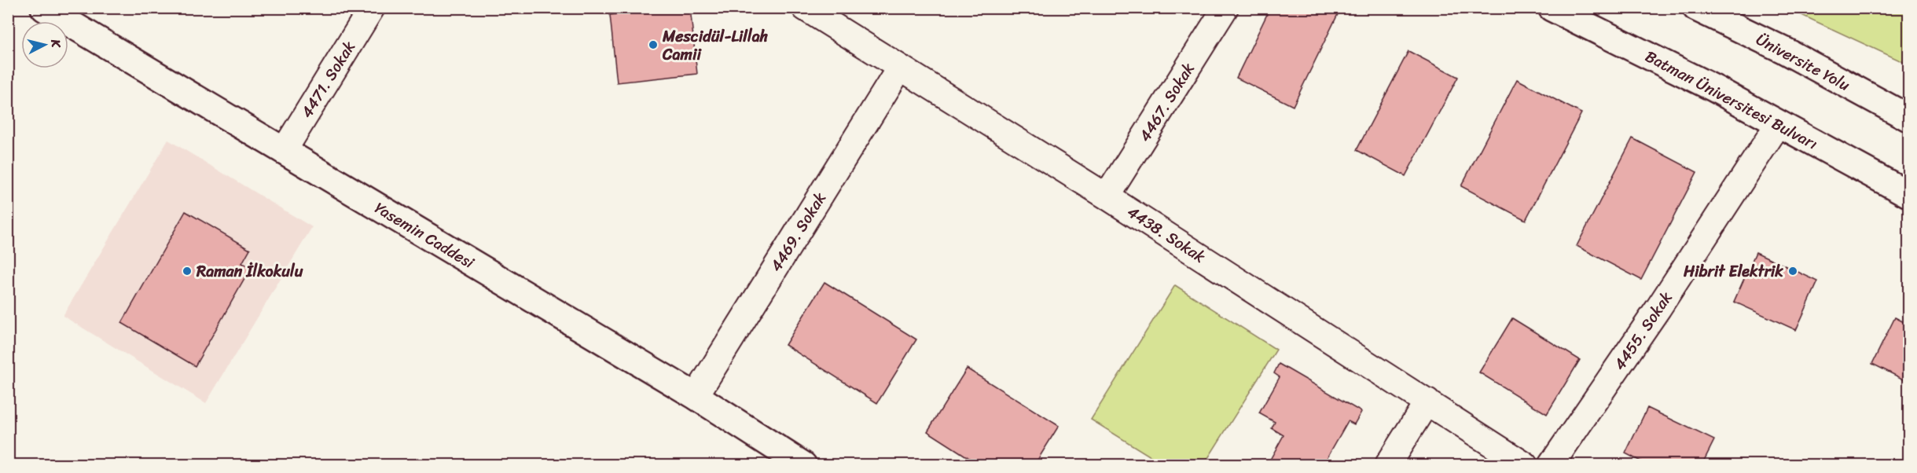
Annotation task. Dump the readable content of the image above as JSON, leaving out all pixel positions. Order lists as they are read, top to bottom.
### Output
{
  "streets": {
    "street": [
      "Üniversite Yolu",
      "4471. Sokak",
      "Batman Üniversitesi Bulvarı",
      "4467. Sokak",
      "4469. Sokak",
      "4438. Sokak",
      "Yasemin Caddesi",
      "4455. Sokak"
    ]
  },
  "crossings": [
    ["4471. Sokak", "Yasemin Caddesi"],
    ["Batman Üniversitesi Bulvarı", "4455. Sokak"],
    ["4467. Sokak", "4438. Sokak"],
    ["4469. Sokak", "4438. Sokak"],
    ["4469. Sokak", "Yasemin Caddesi"]
  ],
  "places": ["Mescidül-Lillah Camii", "Raman İlkokulu", "Hibrit Elektrik"],
  "north": "right"
}
